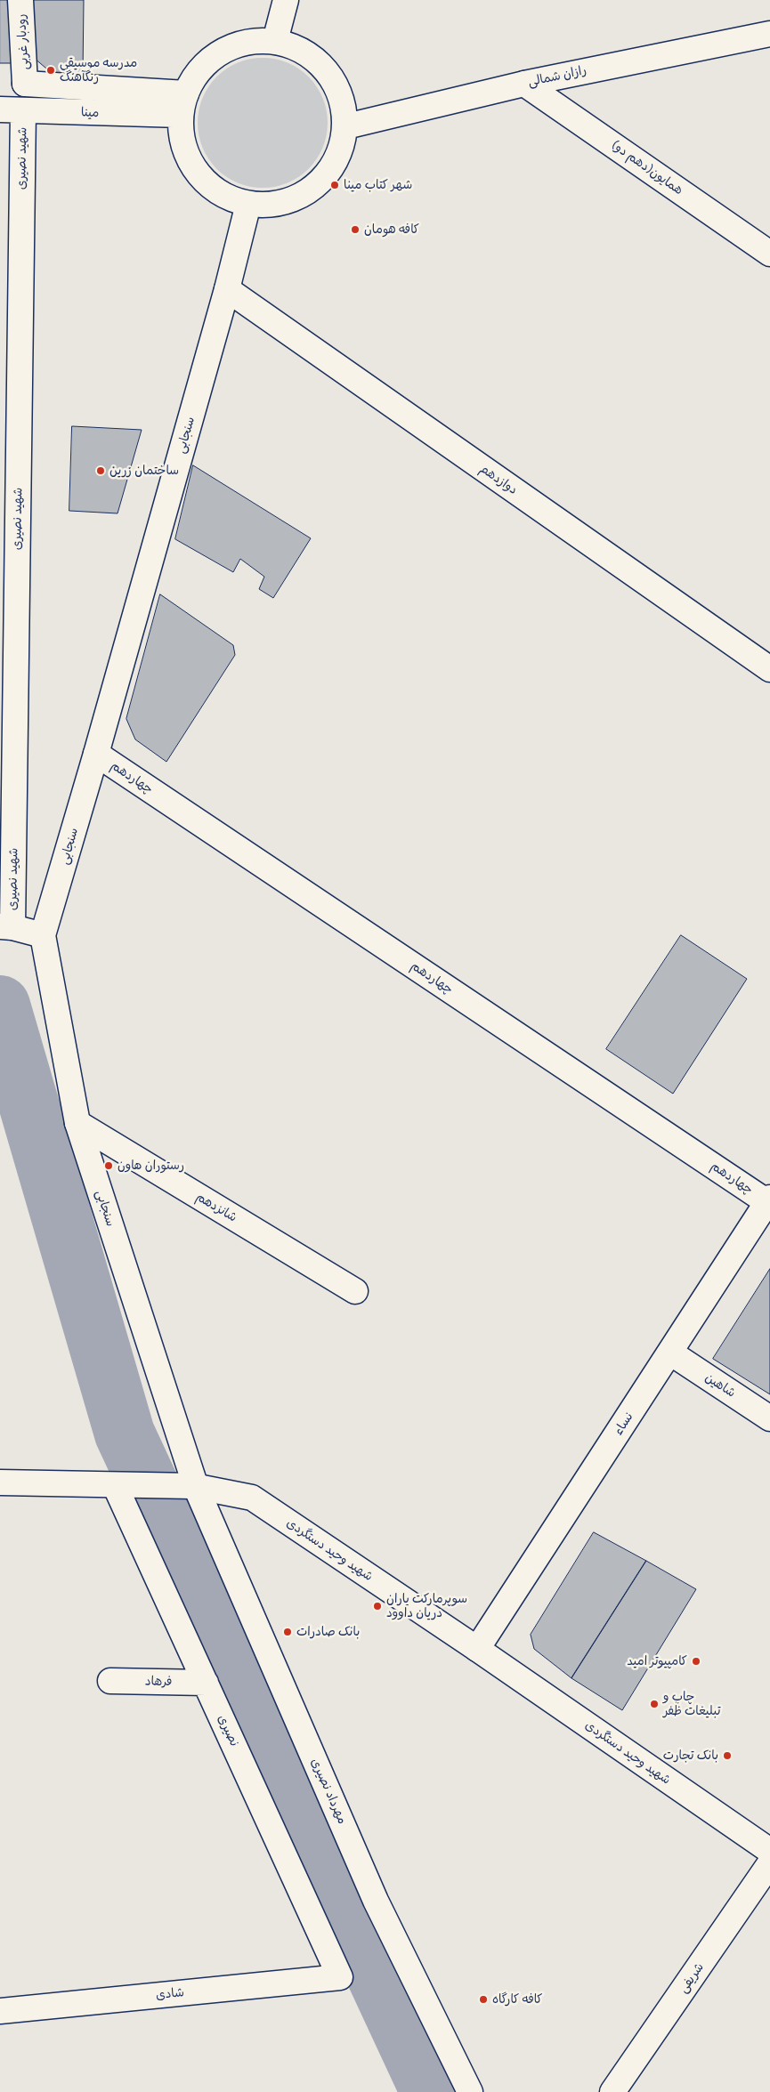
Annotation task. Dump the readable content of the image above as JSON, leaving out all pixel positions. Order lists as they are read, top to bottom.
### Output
{
  "streets": {
    "street": [
      "رودبار غربی",
      "رازان شمالی",
      "مینا",
      "شهید نصیری",
      "همایون(دهم دو)",
      "سنجابی",
      "دوازدهم",
      "چهاردهم",
      "شانزدهم",
      "شاهین",
      "نساء",
      "شهید وحید دستگردی",
      "فرهاد",
      "نصیری",
      "مهرداد نصیری",
      "شریفی",
      "شادی"
    ]
  },
  "crossings": [
    ["رودبار غربی", "مینا"],
    ["رازان شمالی", "همایون(دهم دو)"],
    ["مینا", "شهید نصیری"],
    ["سنجابی", "دوازدهم"],
    ["سنجابی", "چهاردهم"],
    ["سنجابی", "شانزدهم"],
    ["سنجابی", "شهید وحید دستگردی"],
    ["سنجابی", "مهرداد نصیری"],
    ["چهاردهم", "نساء"],
    ["شاهین", "نساء"],
    ["نساء", "شهید وحید دستگردی"],
    ["شهید وحید دستگردی", "نصیری"],
    ["شهید وحید دستگردی", "مهرداد نصیری"],
    ["فرهاد", "نصیری"],
    ["نصیری", "شادی"]
  ],
  "places": [
    "مدرسه موسیقى رنگآهنگ",
    "شهر کتاب مینا",
    "کافه هومان",
    "ساختمان زرین",
    "رستوران هاون",
    "سوپرمارکت یاران دریان داوود",
    "بانک صادرات",
    "کامپیوتر امید",
    "چاپ و تبلیغات ظفر",
    "بانک تجارت",
    "کافه کارگاه"
  ]
}
